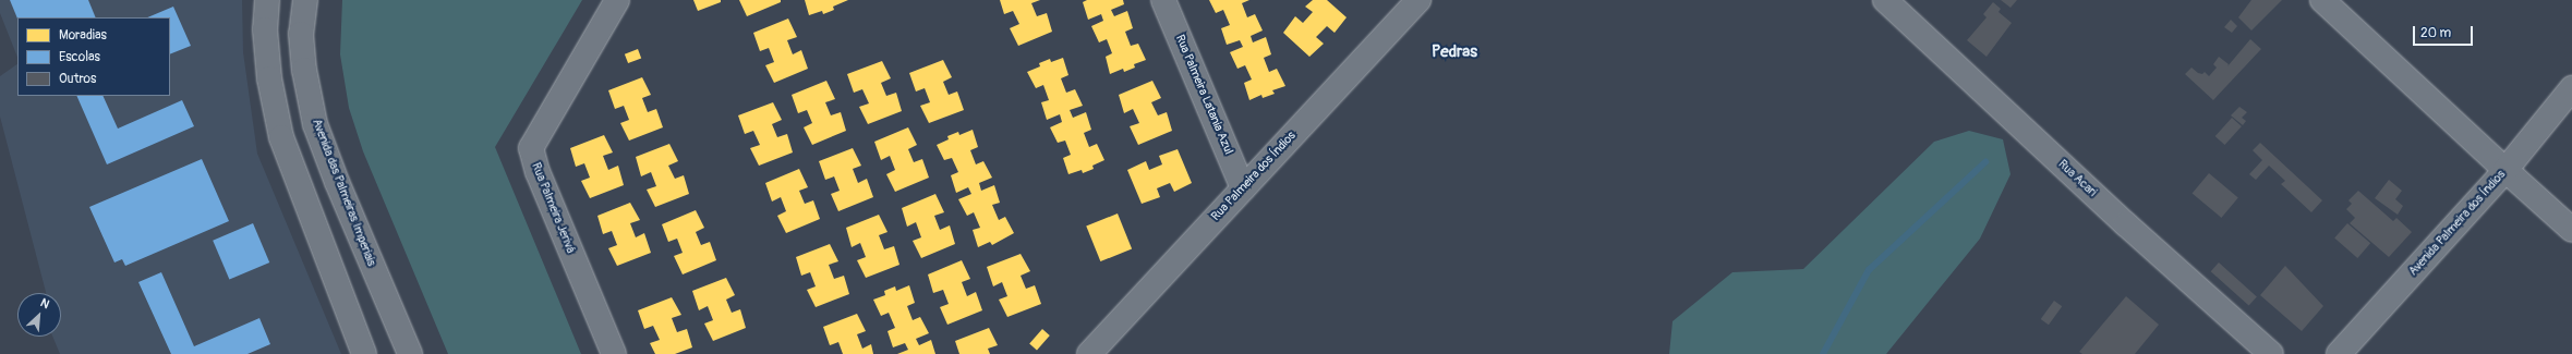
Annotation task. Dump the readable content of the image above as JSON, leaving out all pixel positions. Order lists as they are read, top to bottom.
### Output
{
  "streets": {
    "street": [
      "Rua Palmeira Latania Azul",
      "Rua Palmeira dos Índios",
      "Rua Acari",
      "Avenida das Palmeiras Imperiais",
      "Rua Palmeira Jerivá",
      "Avenida Palmeira dos Índios"
    ]
  },
  "crossings": [
    ["Rua Palmeira Latania Azul", "Rua Palmeira dos Índios"]
  ],
  "districts": ["Pedras"],
  "legend": ["Moradias", "Escolas", "Outros"],
  "scale_bar": "20 m",
  "north": "top right"
}
